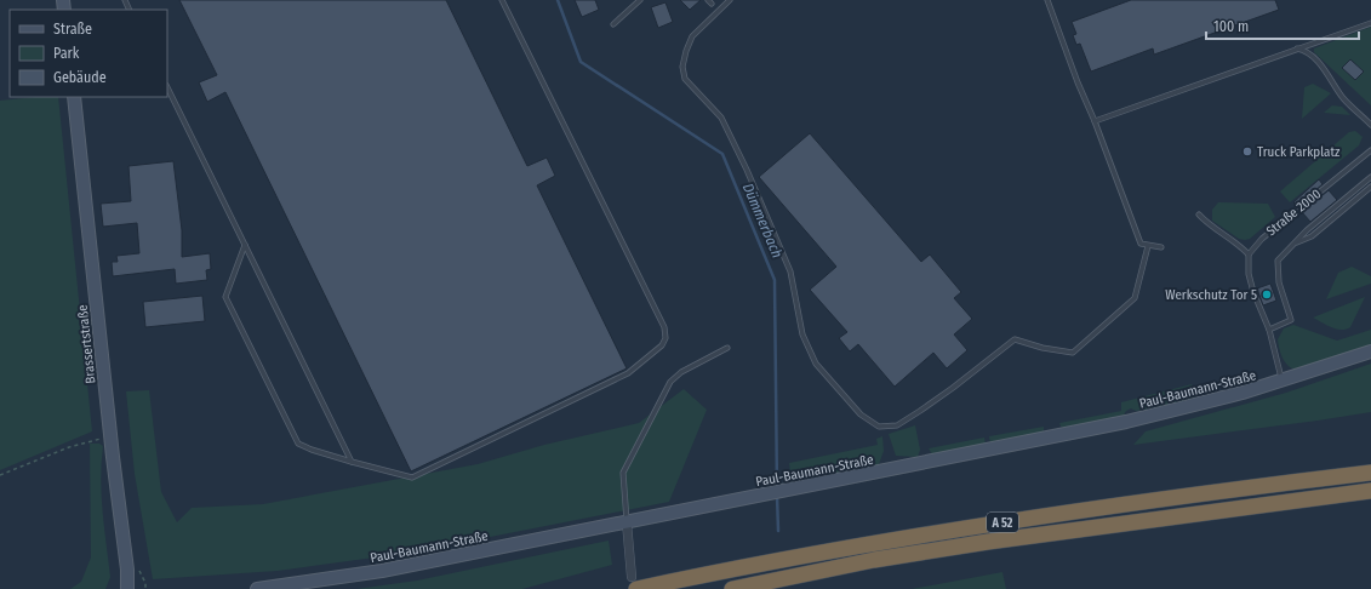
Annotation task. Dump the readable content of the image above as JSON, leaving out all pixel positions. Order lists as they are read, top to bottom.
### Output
{
  "streets": {
    "highway": ["A 52"],
    "main road": ["Brassertstraße", "Paul-Baumann-Straße"],
    "lane": ["Straße 2000"]
  },
  "water": ["Dümmerbach"],
  "places": ["Truck Parkplatz", "Werkschutz Tor 5"],
  "legend": ["Straße", "Park", "Gebäude"],
  "scale_bar": "100 m"
}
